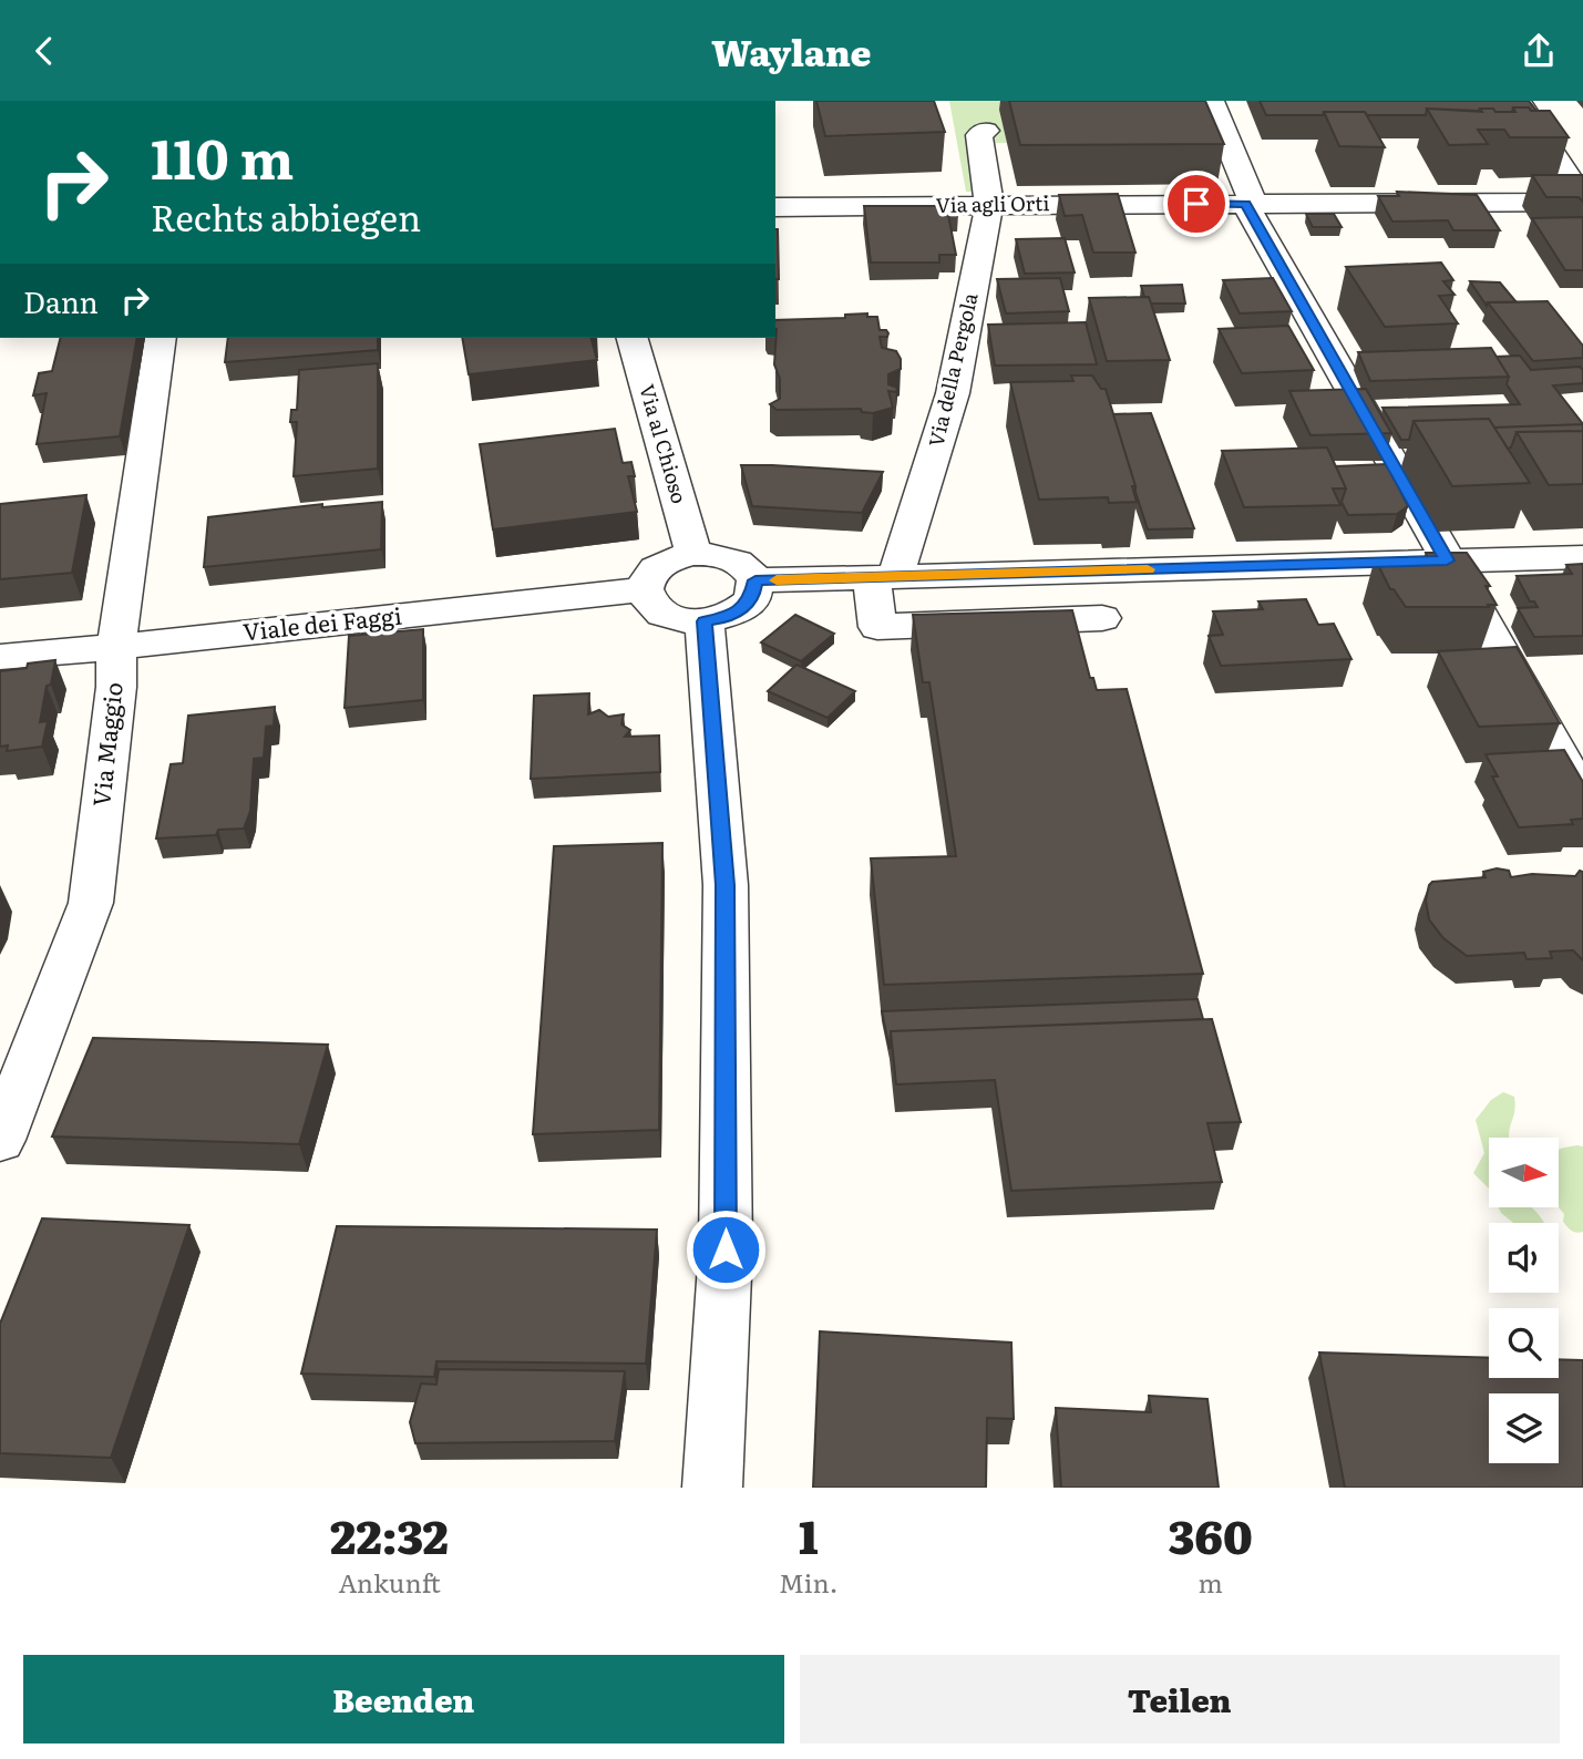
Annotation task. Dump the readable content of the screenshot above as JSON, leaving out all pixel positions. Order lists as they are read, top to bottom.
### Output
{
  "streets": {
    "street": [
      "Via agli Orti",
      "Via della Pergola",
      "Via al Chioso",
      "Viale dei Faggi",
      "Via Maggio"
    ]
  },
  "crossings": [
    ["Via agli Orti", "Via della Pergola"],
    ["Via al Chioso", "Viale dei Faggi"],
    ["Viale dei Faggi", "Via Maggio"]
  ],
  "north": "right",
  "page": {
    "header": "Waylane",
    "turn": ["110 m", "Rechts abbiegen"],
    "then": "Dann",
    "eta": [
      "22:32",
      "Ankunft",
      "1",
      "Min.",
      "360",
      "m"
    ],
    "buttons": ["Beenden", "Teilen"]
  }
}
